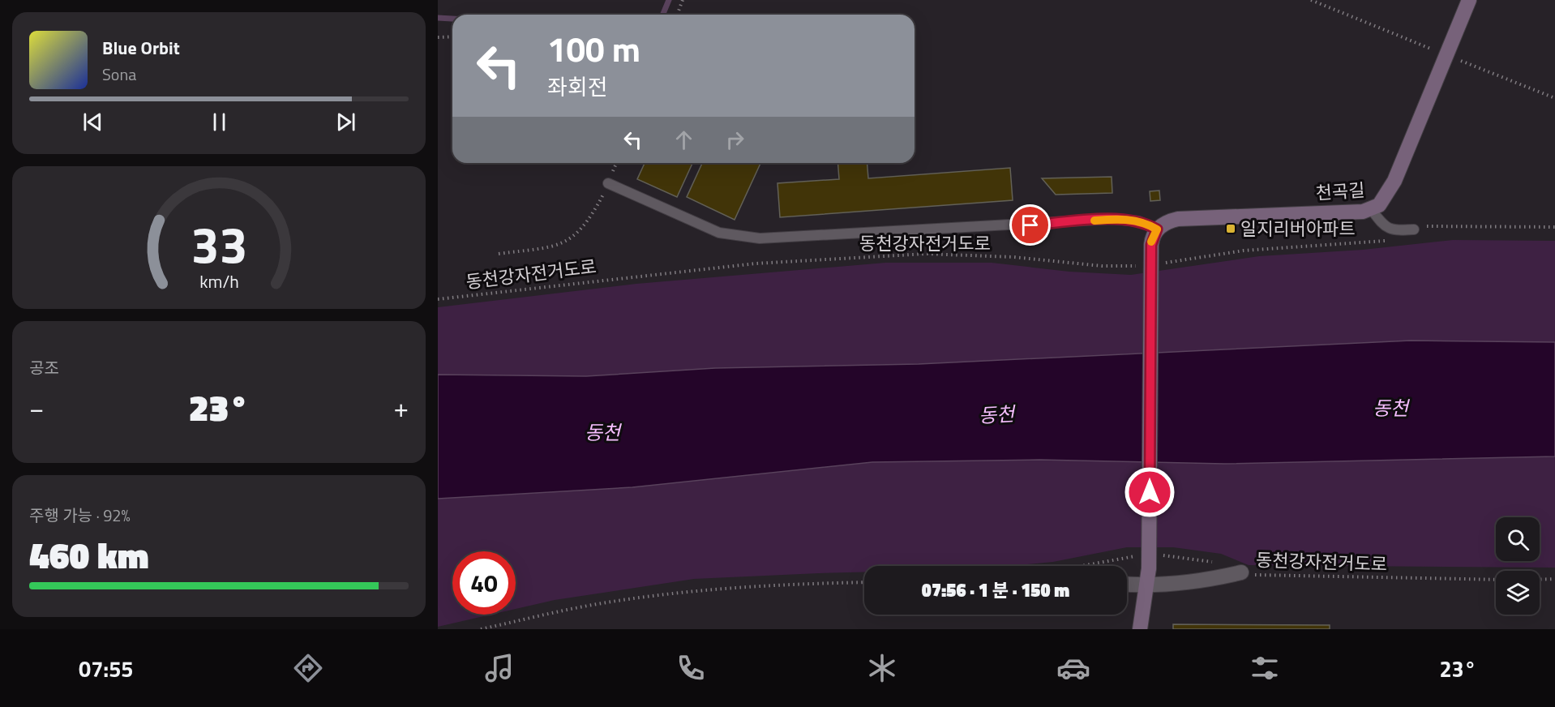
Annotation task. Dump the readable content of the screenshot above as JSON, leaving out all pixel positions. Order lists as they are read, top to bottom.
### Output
{
  "streets": {
    "street": ["천곡길"],
    "path": ["동천강자전거도로"]
  },
  "water": ["동천"],
  "places": {
    "transit": ["일지리버아파트"]
  },
  "page": {
    "turn": ["100 m", "좌회전"],
    "song": ["Blue Orbit", "Sona"],
    "tile": [
      "공조",
      ["주행 가능 · 92%", "460 km"]
    ],
    "heat": ["−", "23°", "+"],
    "limit": "40",
    "trip": "07:56 · 1 분 · 150 m",
    "tabs": ["07:55", "23°"],
    "gauge": ["33", "km/h"]
  }
}
